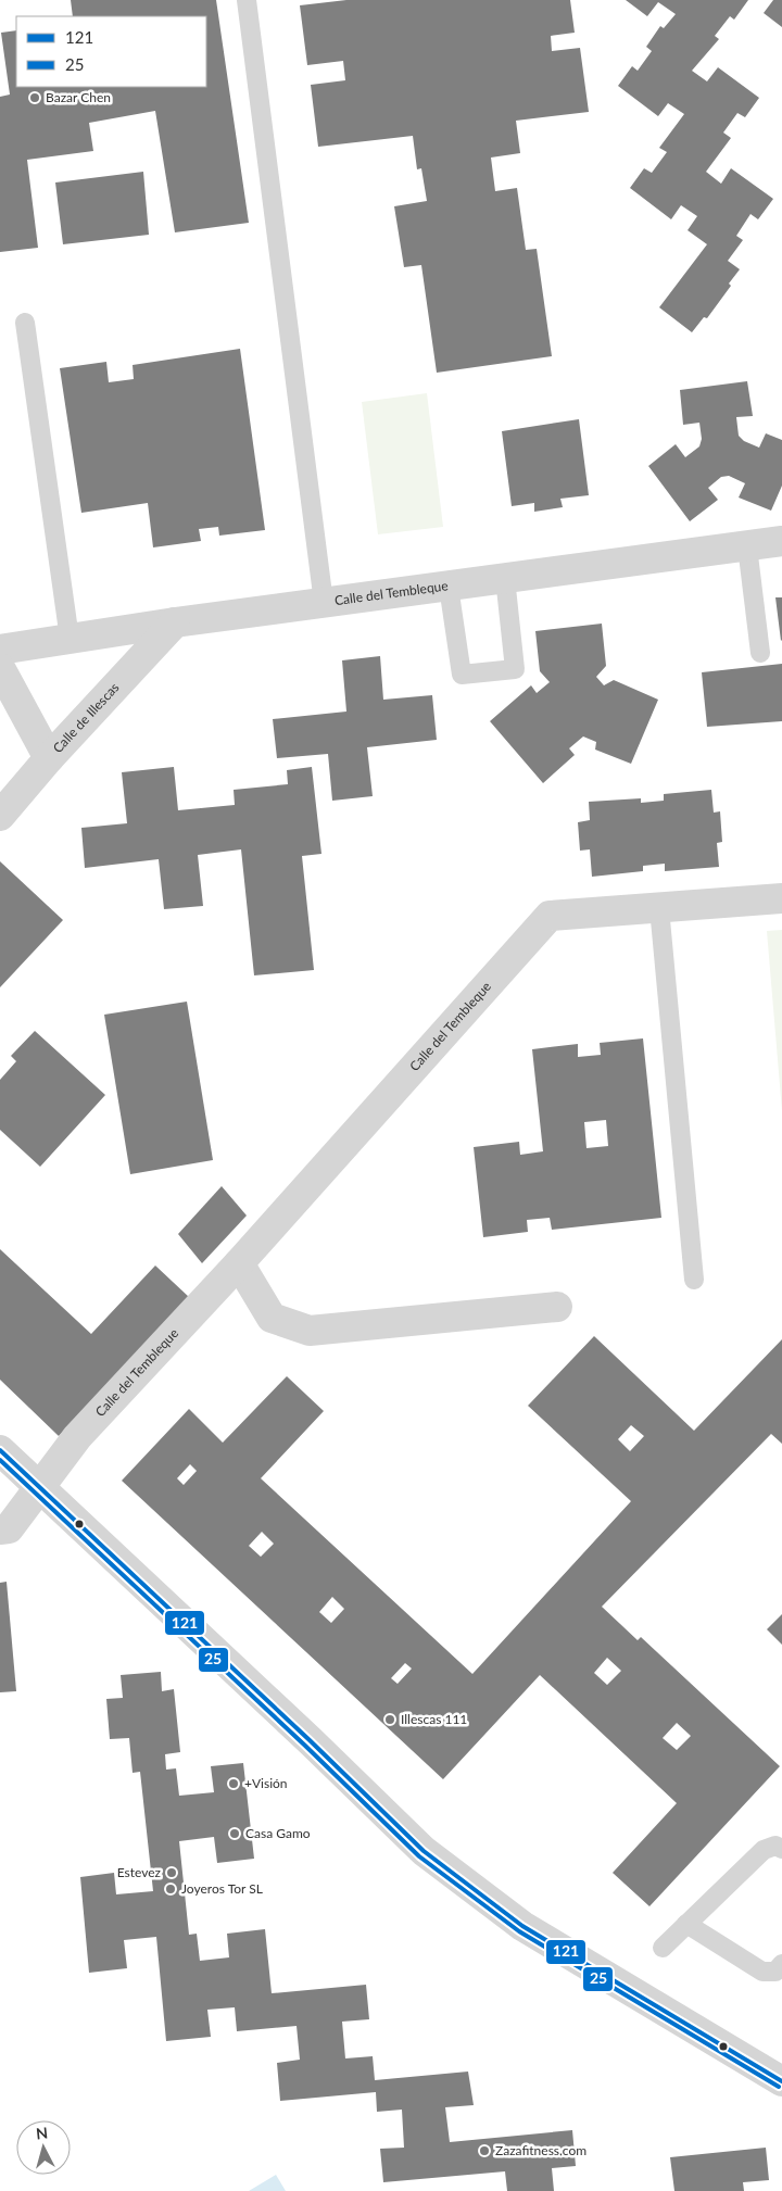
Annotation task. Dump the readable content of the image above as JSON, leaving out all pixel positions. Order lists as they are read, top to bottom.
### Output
{
  "streets": {
    "street": ["Calle del Tembleque", "Calle de Illescas"]
  },
  "crossings": [
    ["Calle del Tembleque", "Calle de Illescas"]
  ],
  "places": [
    "Bazar Chen",
    "Illescas 111",
    "+Visión",
    "Casa Gamo",
    "Estevez",
    "Joyeros Tor SL",
    "Zazafitness.com"
  ],
  "lines": ["transit line 121", "transit line 25"],
  "legend": ["121", "25"],
  "north": "top"
}
